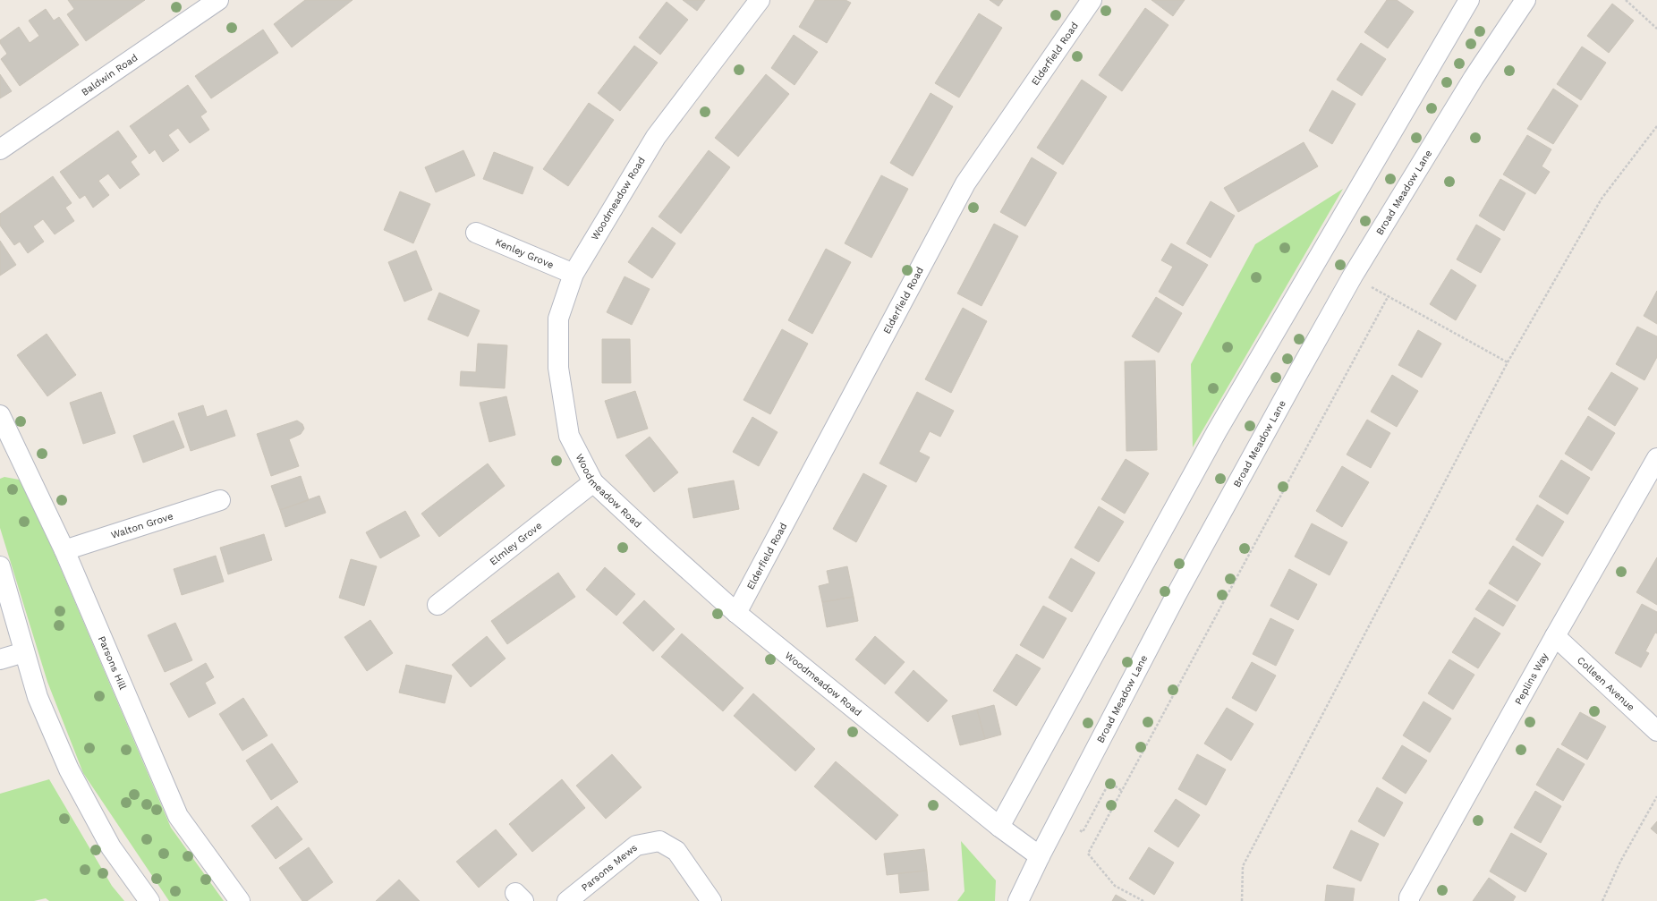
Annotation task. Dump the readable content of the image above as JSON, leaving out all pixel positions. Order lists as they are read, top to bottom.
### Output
{
  "streets": {
    "street": [
      "Elderfield Road",
      "Baldwin Road",
      "Broad Meadow Lane",
      "Woodmeadow Road",
      "Kenley Grove",
      "Walton Grove",
      "Elmley Grove",
      "Parsons Hill",
      "Peplins Way",
      "Colleen Avenue",
      "Parsons Mews"
    ]
  },
  "crossings": [
    ["Elderfield Road", "Woodmeadow Road"],
    ["Broad Meadow Lane", "Woodmeadow Road"],
    ["Woodmeadow Road", "Kenley Grove"],
    ["Woodmeadow Road", "Elmley Grove"],
    ["Walton Grove", "Parsons Hill"],
    ["Peplins Way", "Colleen Avenue"]
  ]
}
